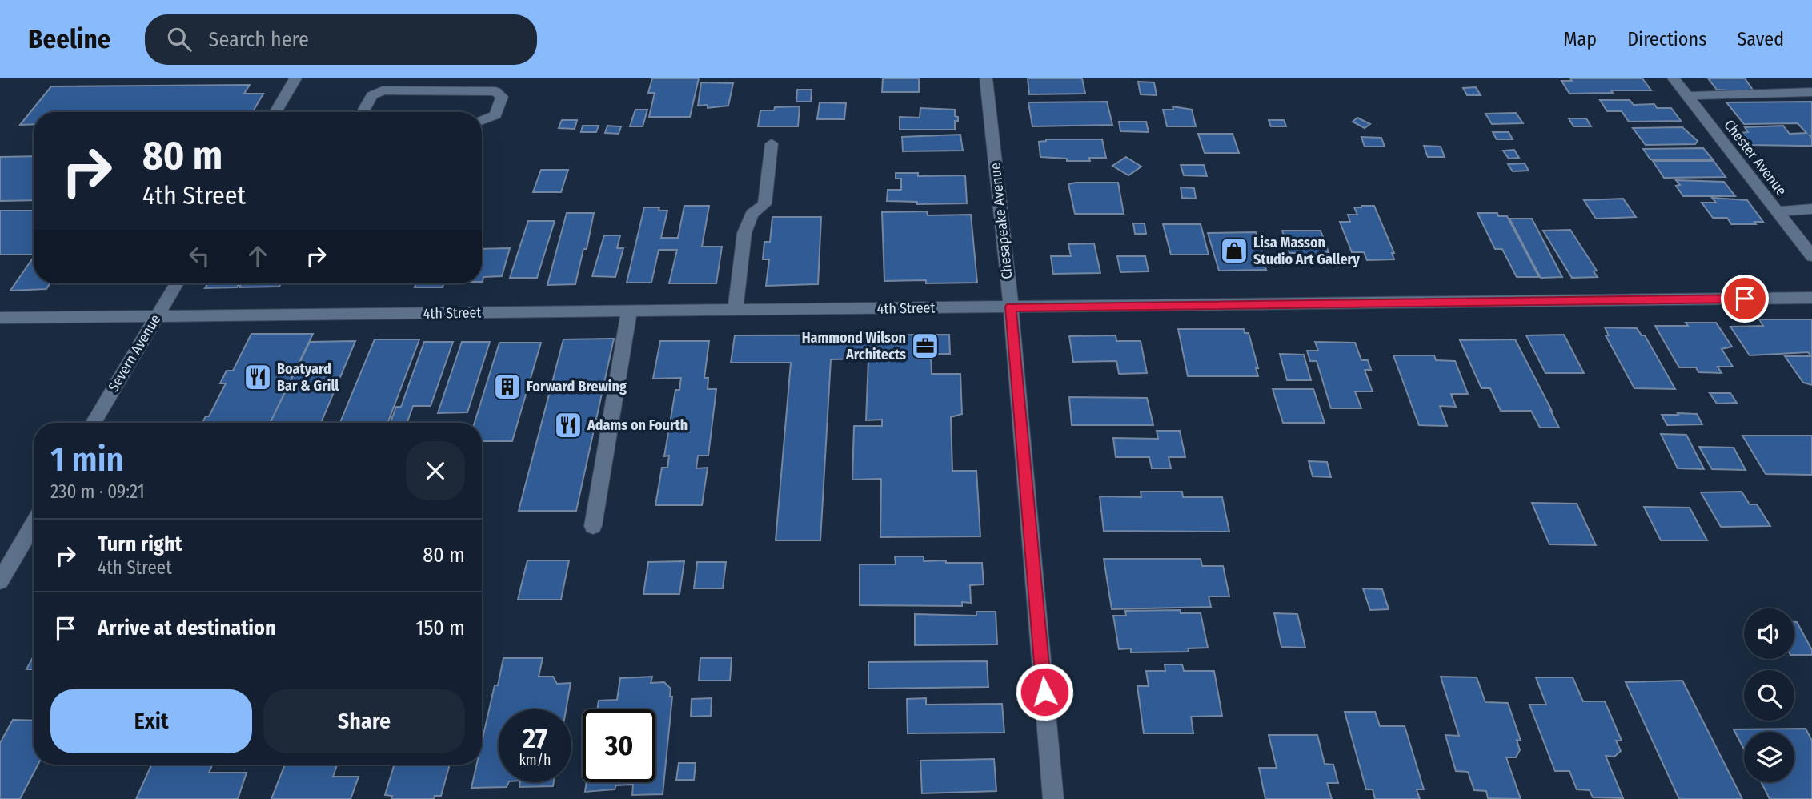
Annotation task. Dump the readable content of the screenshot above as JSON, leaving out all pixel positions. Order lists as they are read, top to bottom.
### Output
{
  "streets": {
    "street": [
      "Chester Avenue",
      "Chesapeake Avenue",
      "4th Street",
      "Severn Avenue"
    ]
  },
  "crossings": [
    ["Chesapeake Avenue", "4th Street"],
    ["4th Street", "Severn Avenue"]
  ],
  "places": {
    "shop": ["Lisa Masson Studio Art Gallery"],
    "office": ["Hammond Wilson Architects"],
    "restaurant": ["Boatyard Bar & Grill", "Adams on Fourth"],
    "building": ["Forward Brewing"]
  },
  "page": {
    "header": "Beeline",
    "search": "Search here",
    "nav": ["Map", "Directions", "Saved"],
    "turn": ["80 m", "4th Street"],
    "heading": ["1 min", "230 m · 09:21"],
    "list": [
      {
        "name": "Turn right",
        "note": "4th Street",
        "value": "80 m"
      },
      {
        "name": "Arrive at destination",
        "value": "150 m"
      }
    ],
    "buttons": ["Exit", "Share"],
    "speed": "27 km/h",
    "limit": "30"
  }
}
